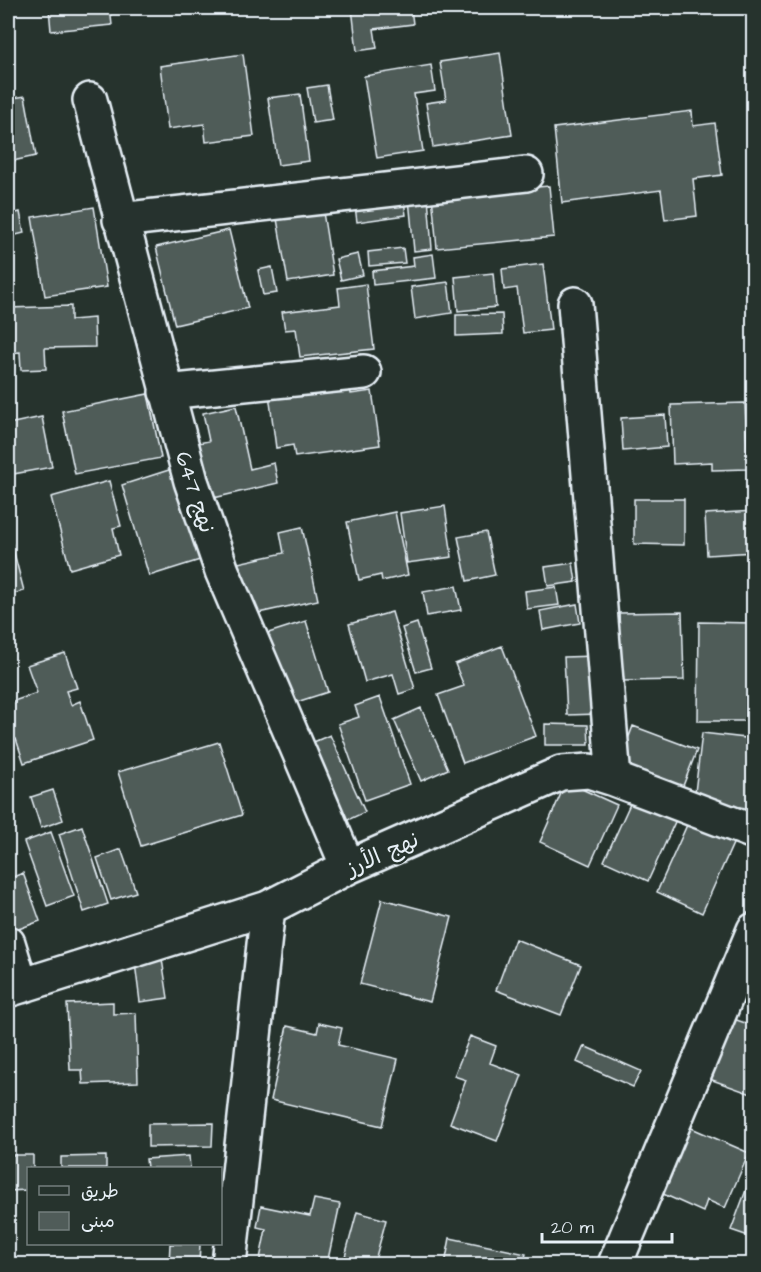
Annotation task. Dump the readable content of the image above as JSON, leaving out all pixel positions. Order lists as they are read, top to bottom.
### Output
{
  "streets": {
    "street": ["نهج 647", "نهج الأرز"]
  },
  "crossings": [
    ["نهج 647", "نهج الأرز"]
  ],
  "legend": ["طريق", "مبنى"],
  "scale_bar": "20 m"
}
